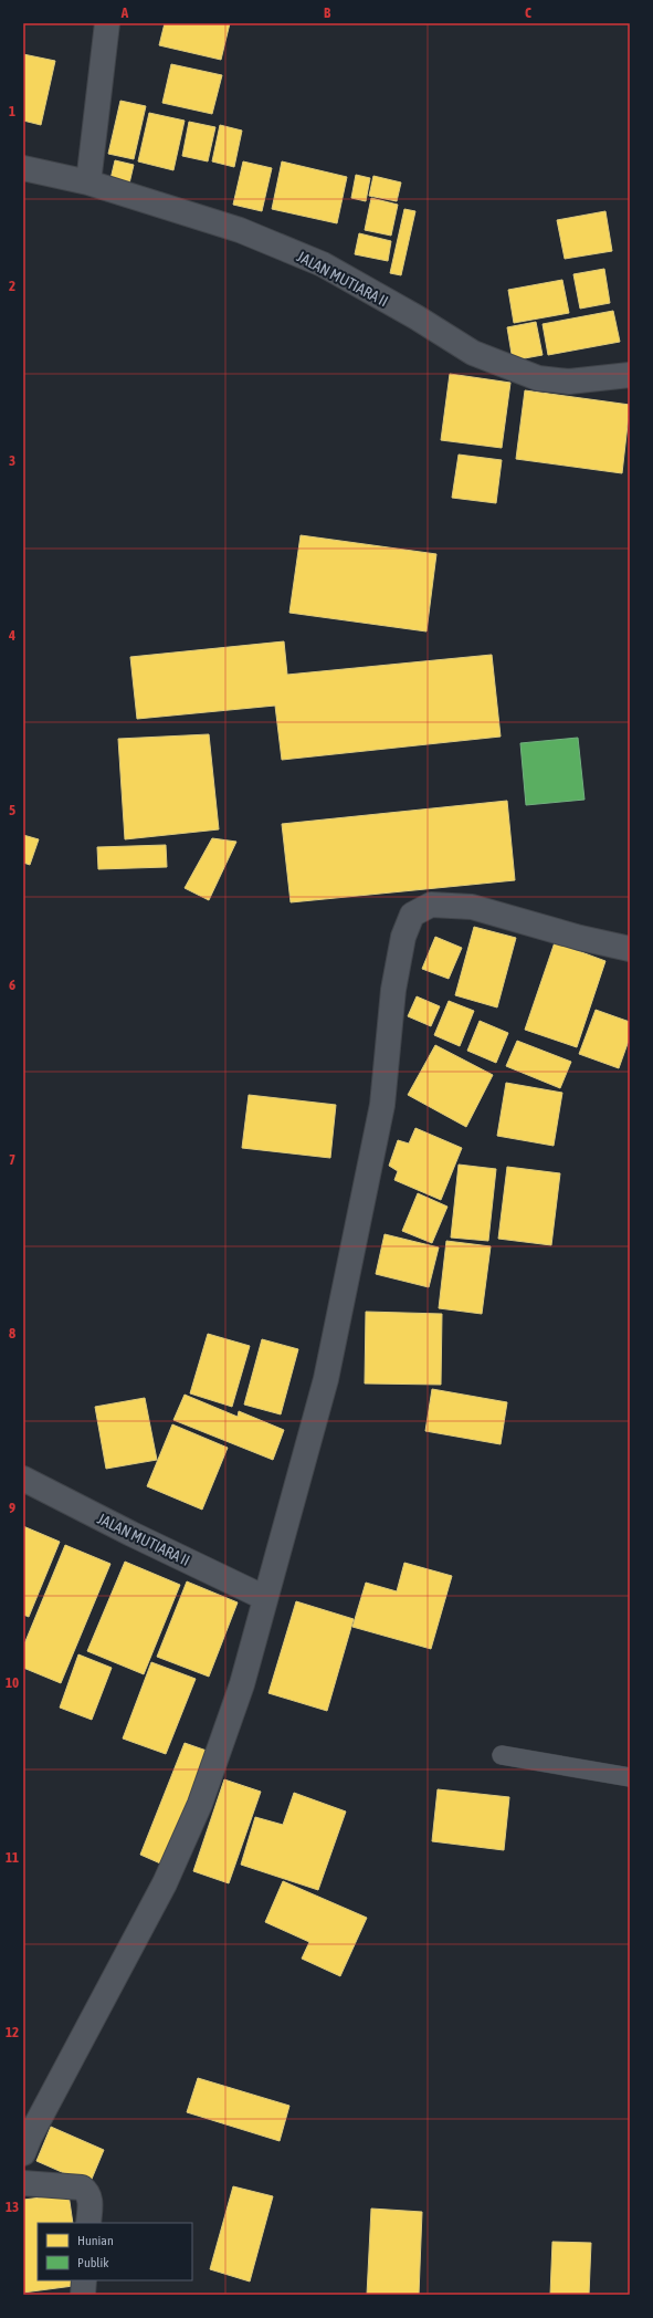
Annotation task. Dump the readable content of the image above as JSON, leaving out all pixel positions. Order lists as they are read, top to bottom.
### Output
{
  "streets": {
    "street": ["JALAN MUTIARA II"]
  },
  "legend": ["Hunian", "Publik"],
  "grid": {
    "columns": ["A", "B", "C"],
    "rows": [
      "1",
      "2",
      "3",
      "4",
      "5",
      "6",
      "7",
      "8",
      "9",
      "10",
      "11",
      "12",
      "13"
    ]
  }
}
